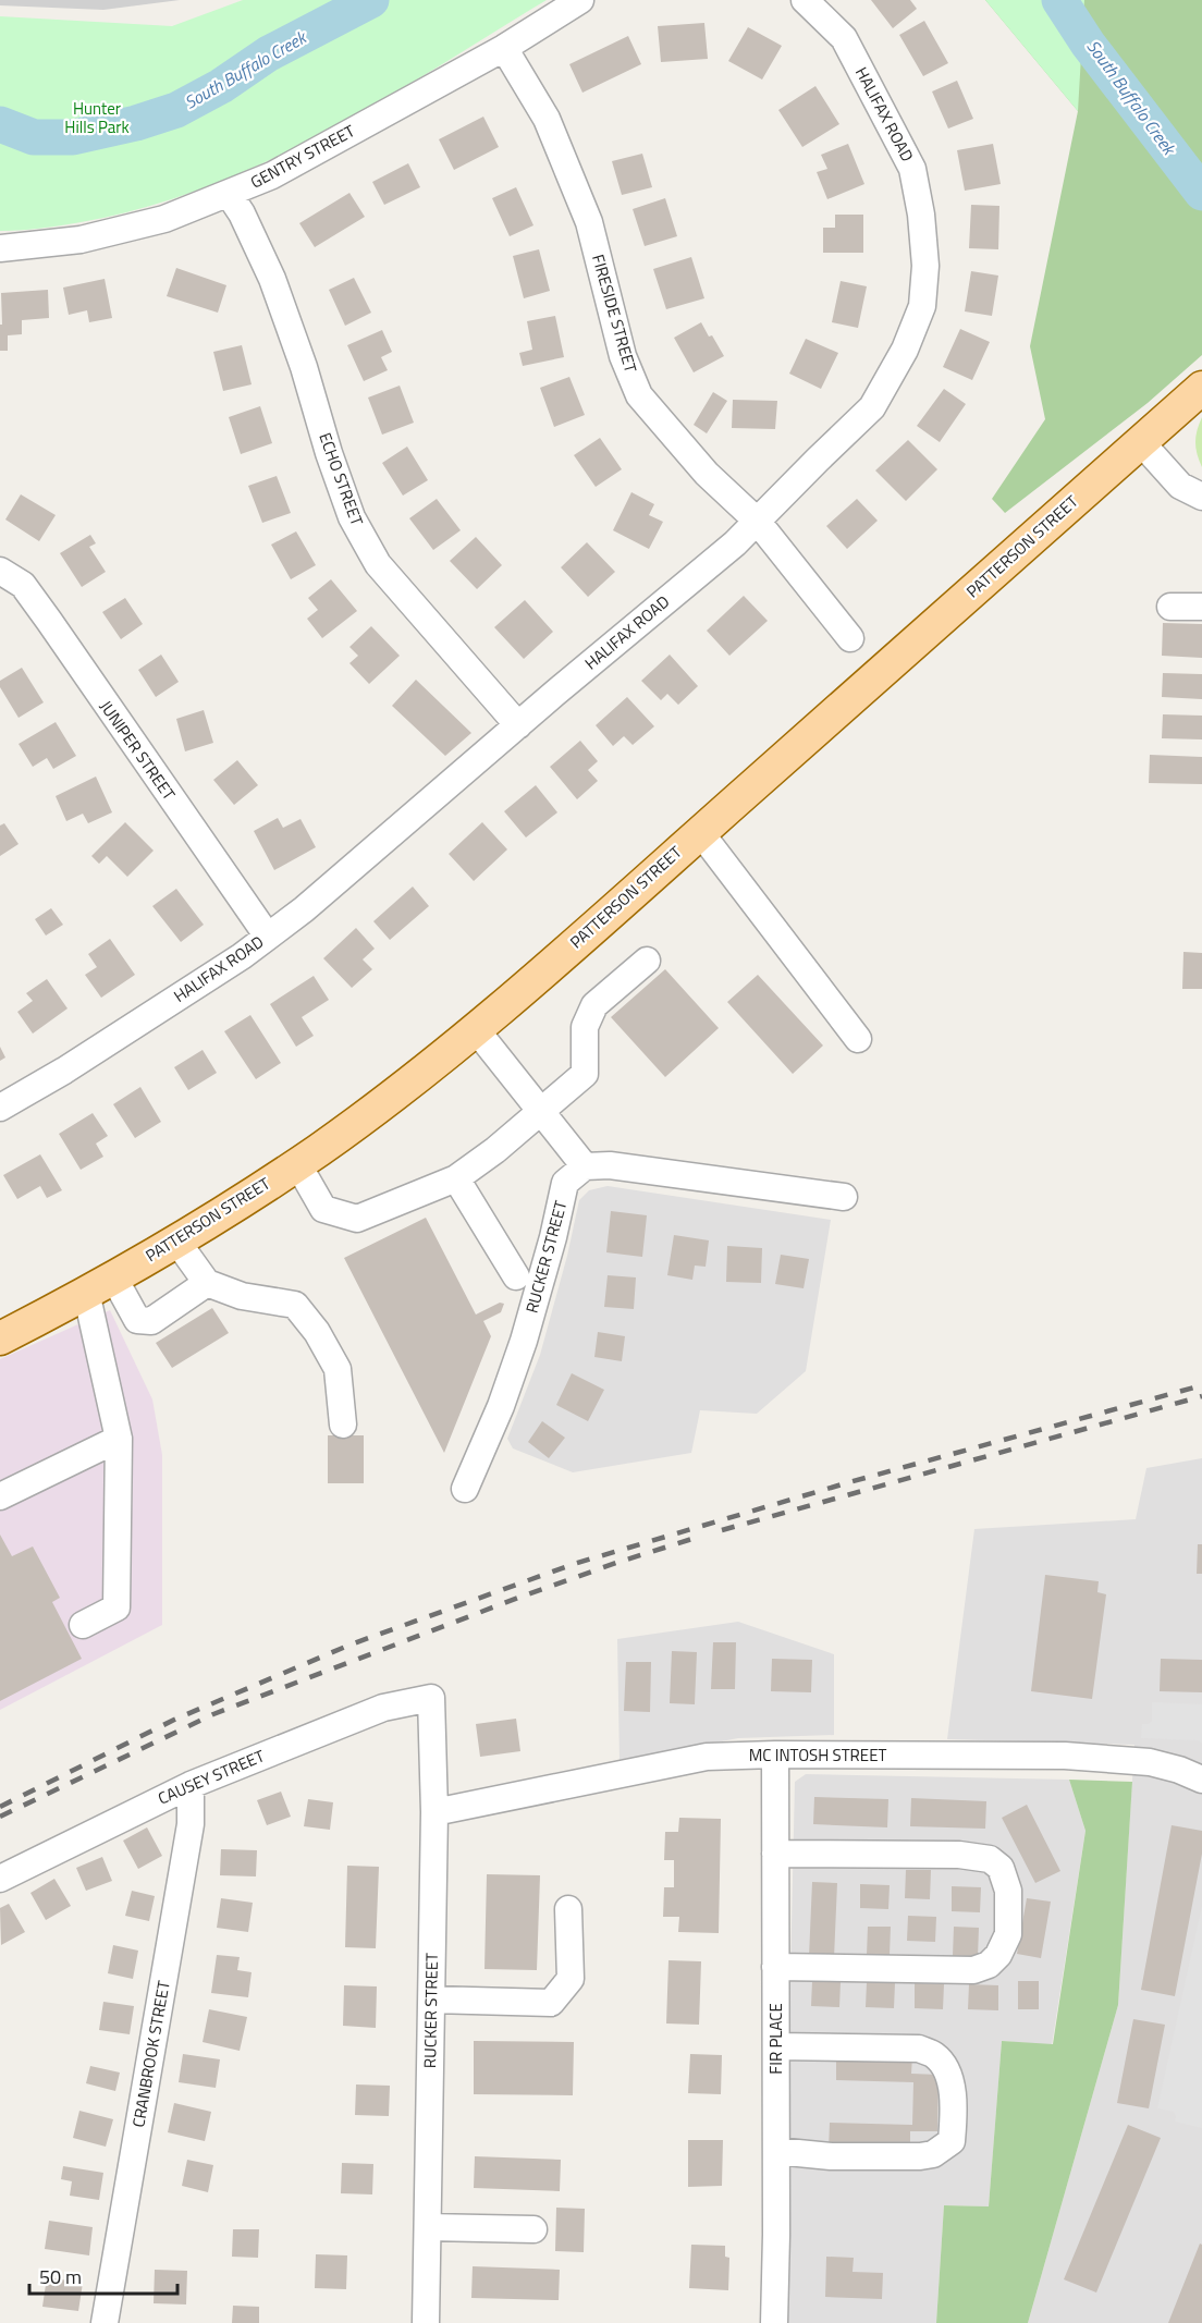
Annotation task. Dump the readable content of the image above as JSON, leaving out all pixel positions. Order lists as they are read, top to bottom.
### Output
{
  "streets": {
    "main road": ["PATTERSON STREET"],
    "street": [
      "HALIFAX ROAD",
      "GENTRY STREET",
      "FIRESIDE STREET",
      "ECHO STREET",
      "JUNIPER STREET",
      "RUCKER STREET",
      "MC INTOSH STREET",
      "CAUSEY STREET",
      "FIR PLACE",
      "CRANBROOK STREET"
    ]
  },
  "crossings": [
    ["HALIFAX ROAD", "FIRESIDE STREET"],
    ["HALIFAX ROAD", "ECHO STREET"],
    ["HALIFAX ROAD", "JUNIPER STREET"],
    ["GENTRY STREET", "FIRESIDE STREET"],
    ["GENTRY STREET", "ECHO STREET"],
    ["RUCKER STREET", "MC INTOSH STREET"],
    ["RUCKER STREET", "CAUSEY STREET"],
    ["MC INTOSH STREET", "FIR PLACE"],
    ["CAUSEY STREET", "CRANBROOK STREET"]
  ],
  "water": ["South Buffalo Creek"],
  "parks": ["Hunter Hills Park"],
  "scale_bar": "50 m"
}
